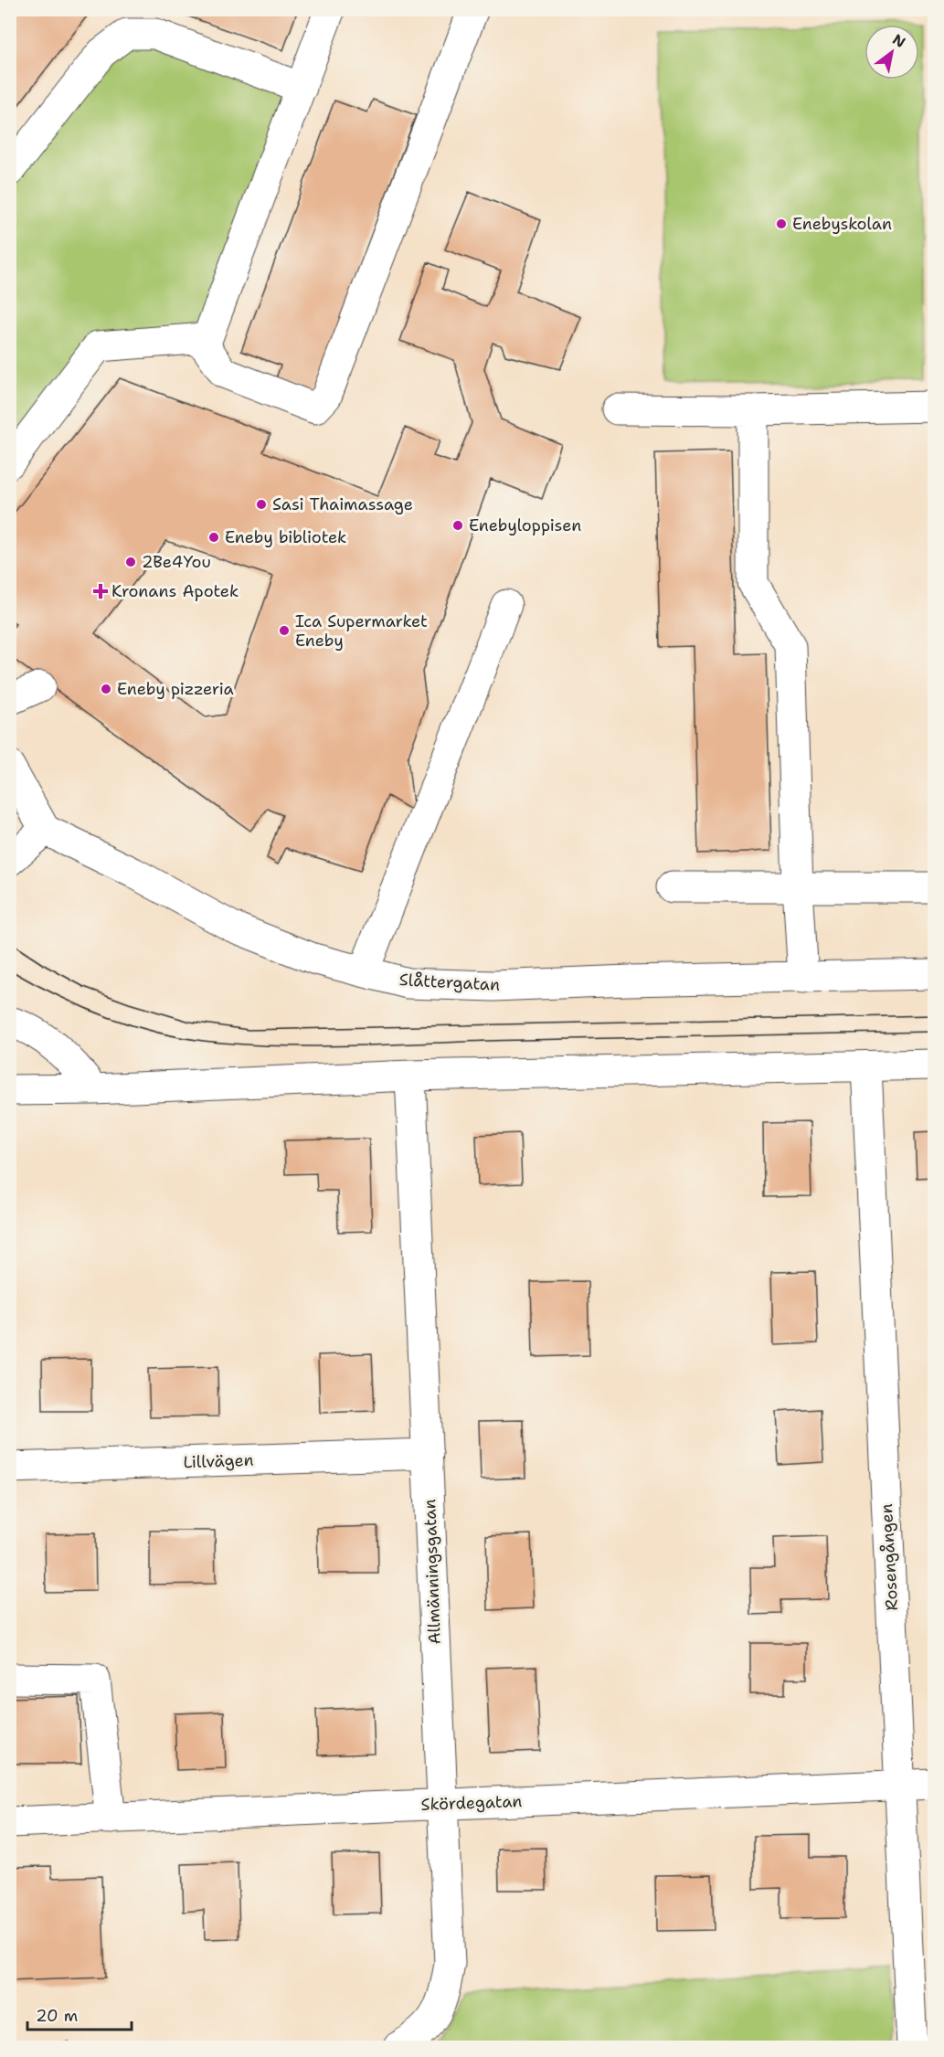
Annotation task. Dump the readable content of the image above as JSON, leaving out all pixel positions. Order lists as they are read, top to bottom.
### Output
{
  "streets": {
    "street": [
      "Slåttergatan",
      "Lillvägen",
      "Rosengången",
      "Allmänningsgatan",
      "Skördegatan"
    ]
  },
  "crossings": [
    ["Lillvägen", "Allmänningsgatan"],
    ["Rosengången", "Skördegatan"],
    ["Allmänningsgatan", "Skördegatan"]
  ],
  "places": {
    "other": [
      "Enebyskolan",
      "Sasi Thaimassage",
      "Enebyloppisen",
      "Eneby bibliotek",
      "2Be4You",
      "Ica Supermarket Eneby",
      "Eneby pizzeria"
    ],
    "health": ["Kronans Apotek"]
  },
  "scale_bar": "20 m",
  "north": "top right"
}
